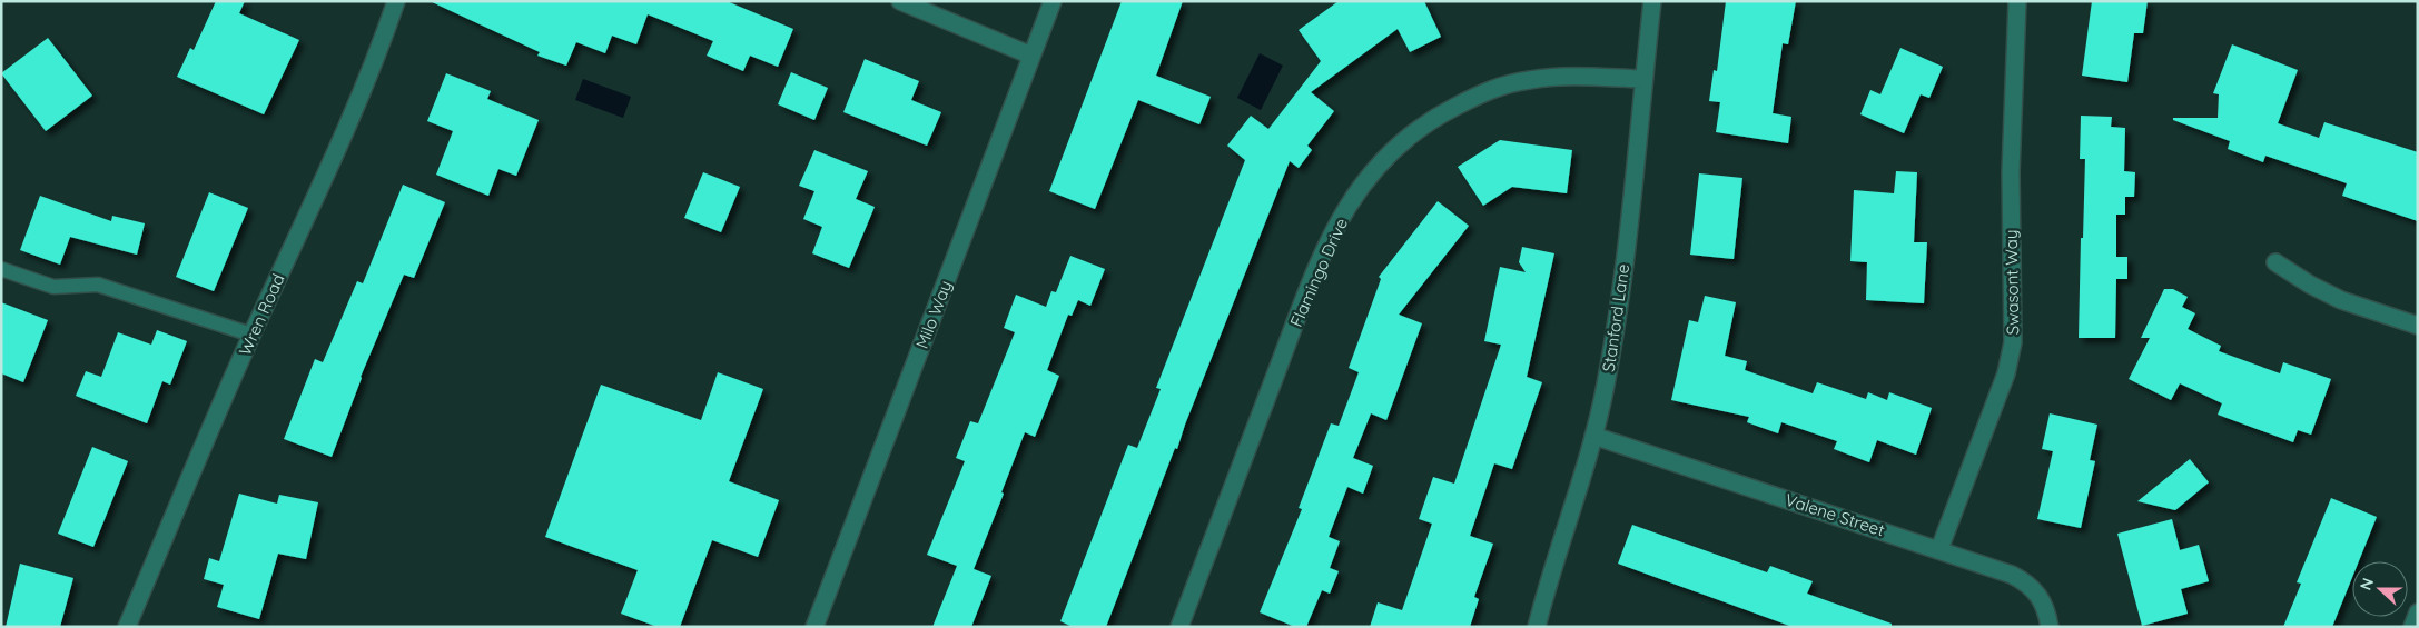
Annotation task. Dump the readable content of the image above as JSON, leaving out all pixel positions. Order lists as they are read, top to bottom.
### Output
{
  "streets": {
    "street": [
      "Flamingo Drive",
      "Swasont Way",
      "Wren Road",
      "Milo Way",
      "Stanford Lane",
      "Valene Street"
    ]
  },
  "crossings": [
    ["Flamingo Drive", "Stanford Lane"],
    ["Swasont Way", "Valene Street"],
    ["Stanford Lane", "Valene Street"]
  ],
  "north": "left"
}
